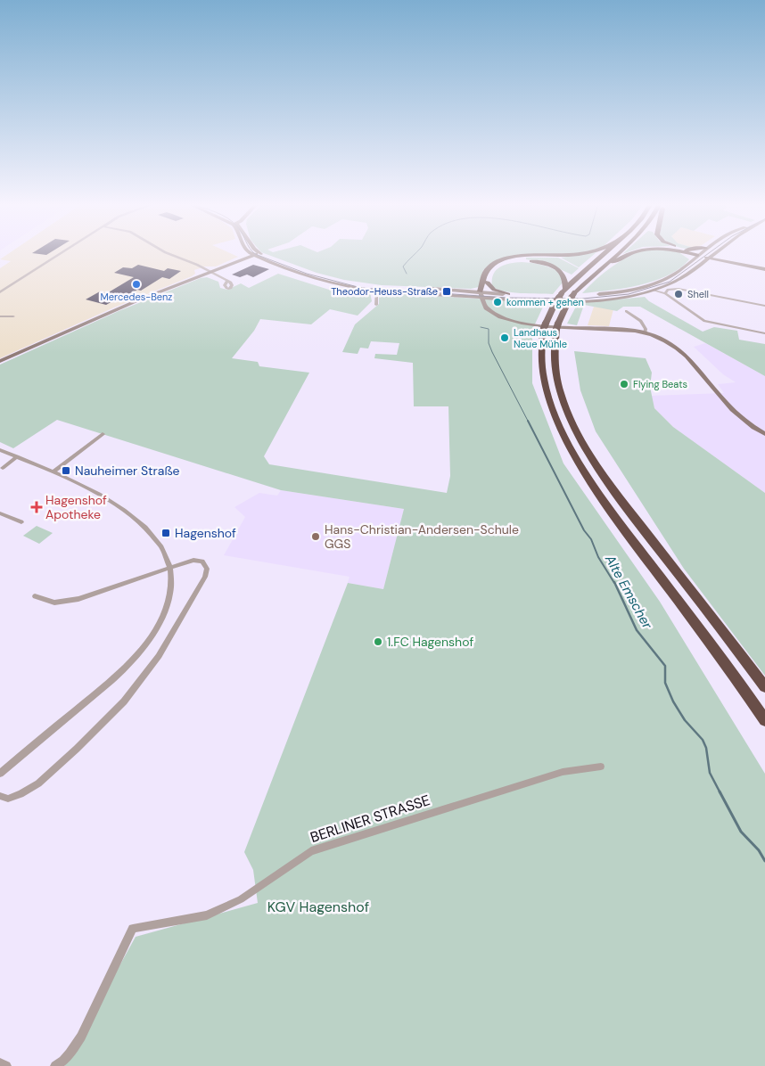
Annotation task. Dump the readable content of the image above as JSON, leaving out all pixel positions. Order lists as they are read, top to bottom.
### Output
{
  "streets": {
    "street": ["BERLINER STRASSE"]
  },
  "water": ["Alte Emscher"],
  "parks": ["KGV Hagenshof"],
  "places": {
    "other": [
      "Mercedes-Benz",
      "Shell",
      "kommen + gehen",
      "Landhaus Neue Mühle",
      "Flying Beats",
      "Hans-Christian-Andersen-Schule GGS",
      "1.FC Hagenshof"
    ],
    "transit": ["Theodor-Heuss-Straße", "Nauheimer Straße", "Hagenshof"],
    "health": ["Hagenshof Apotheke"]
  }
}
